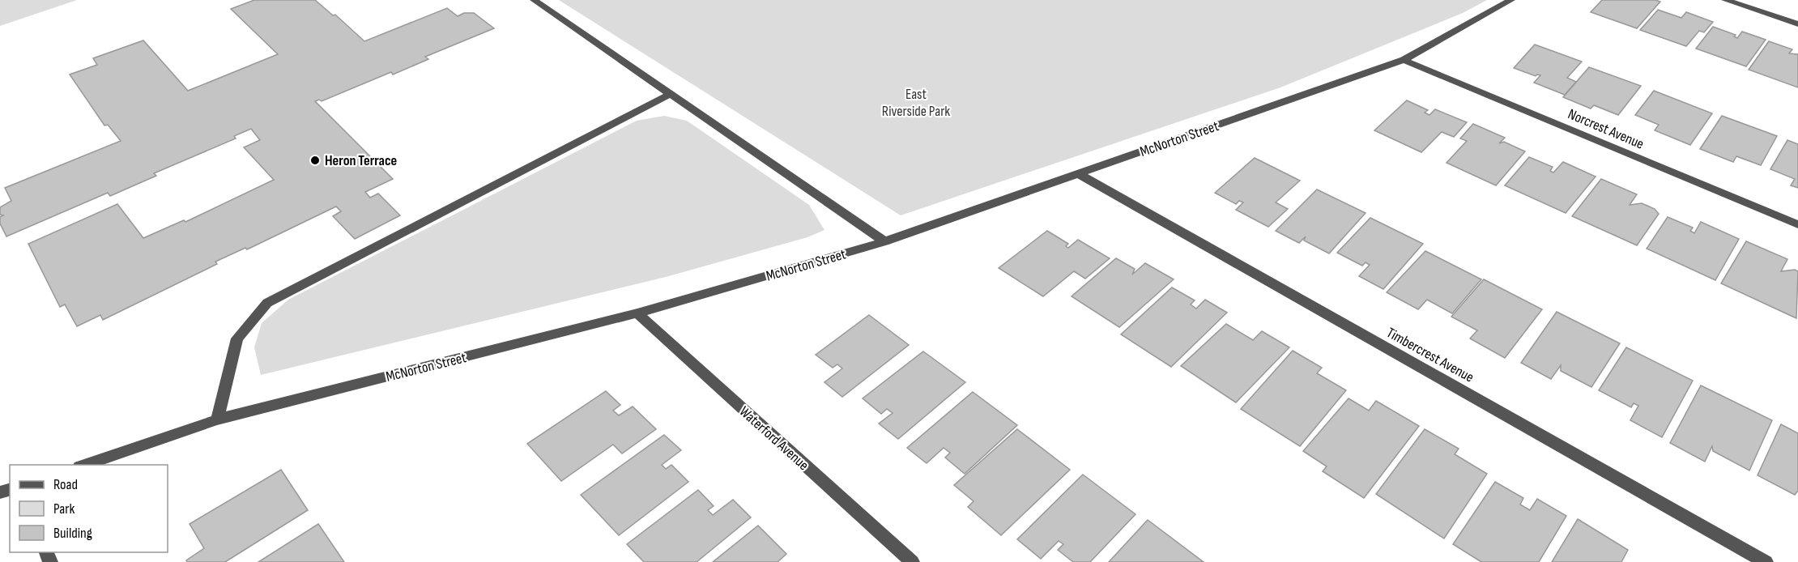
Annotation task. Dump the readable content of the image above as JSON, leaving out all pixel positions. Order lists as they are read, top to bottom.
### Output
{
  "streets": {
    "street": [
      "Norcrest Avenue",
      "McNorton Street",
      "Timbercrest Avenue",
      "Waterford Avenue"
    ]
  },
  "crossings": [
    ["Norcrest Avenue", "McNorton Street"],
    ["McNorton Street", "Timbercrest Avenue"],
    ["McNorton Street", "Waterford Avenue"]
  ],
  "parks": ["East Riverside Park"],
  "places": ["Heron Terrace"],
  "legend": ["Road", "Park", "Building"]
}
